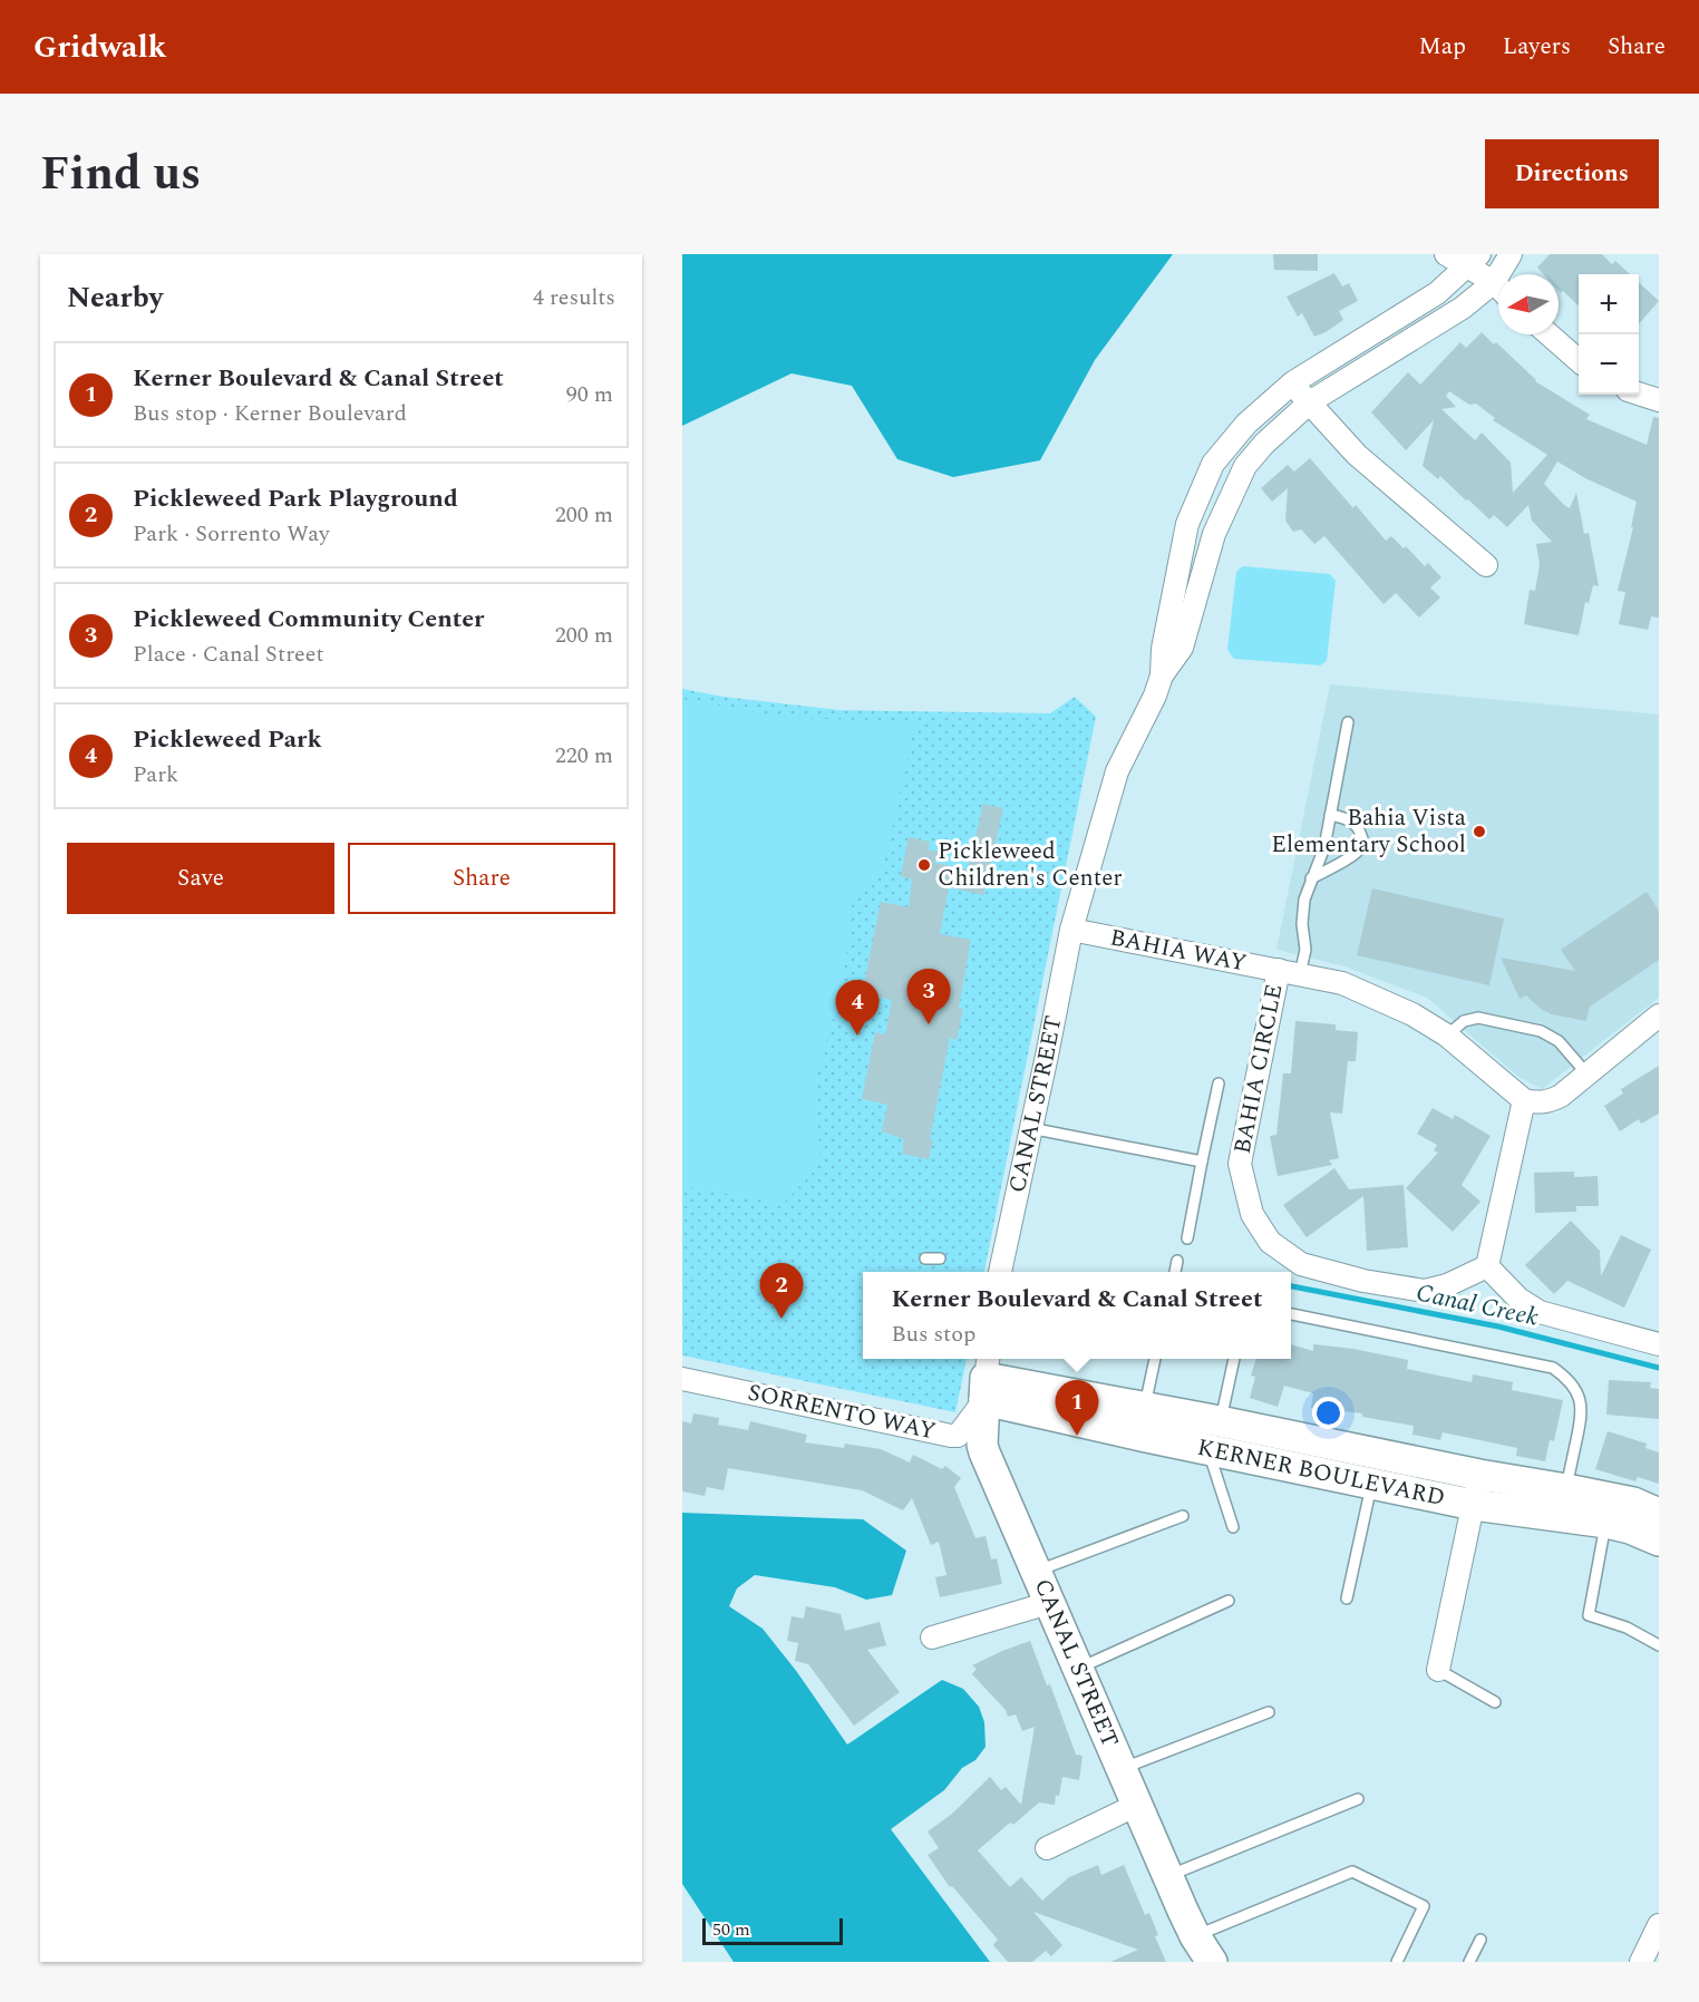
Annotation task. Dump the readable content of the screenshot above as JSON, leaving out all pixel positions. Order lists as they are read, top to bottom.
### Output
{
  "streets": {
    "street": [
      "BAHIA WAY",
      "BAHIA CIRCLE",
      "CANAL STREET",
      "SORRENTO WAY",
      "KERNER BOULEVARD"
    ]
  },
  "crossings": [
    ["BAHIA WAY", "BAHIA CIRCLE"],
    ["BAHIA WAY", "CANAL STREET"],
    ["CANAL STREET", "SORRENTO WAY"],
    ["CANAL STREET", "KERNER BOULEVARD"],
    ["SORRENTO WAY", "KERNER BOULEVARD"]
  ],
  "water": ["Canal Creek"],
  "places": ["Bahia Vista Elementary School", "Pickleweed Children's Center"],
  "scale_bar": "50 m",
  "north": "left",
  "page": {
    "header": "Gridwalk",
    "nav": ["Map", "Layers", "Share"],
    "title": "Find us",
    "buttons": [
      "Directions",
      ["Save", "Share"]
    ],
    "heading": ["Nearby", "4 results"],
    "map_buttons": ["+", "−"],
    "list": [
      {
        "mark": "1",
        "name": "Kerner Boulevard & Canal Street",
        "note": "Bus stop · Kerner Boulevard",
        "value": "90 m"
      },
      {
        "mark": "2",
        "name": "Pickleweed Park Playground",
        "note": "Park · Sorrento Way",
        "value": "200 m"
      },
      {
        "mark": "3",
        "name": "Pickleweed Community Center",
        "note": "Place · Canal Street",
        "value": "200 m"
      },
      {
        "mark": "4",
        "name": "Pickleweed Park",
        "note": "Park",
        "value": "220 m"
      }
    ],
    "pins": [
      "3",
      "4",
      "2",
      "1"
    ],
    "popup": ["Kerner Boulevard & Canal Street", "Bus stop"],
    "scale": "50 m"
  }
}
